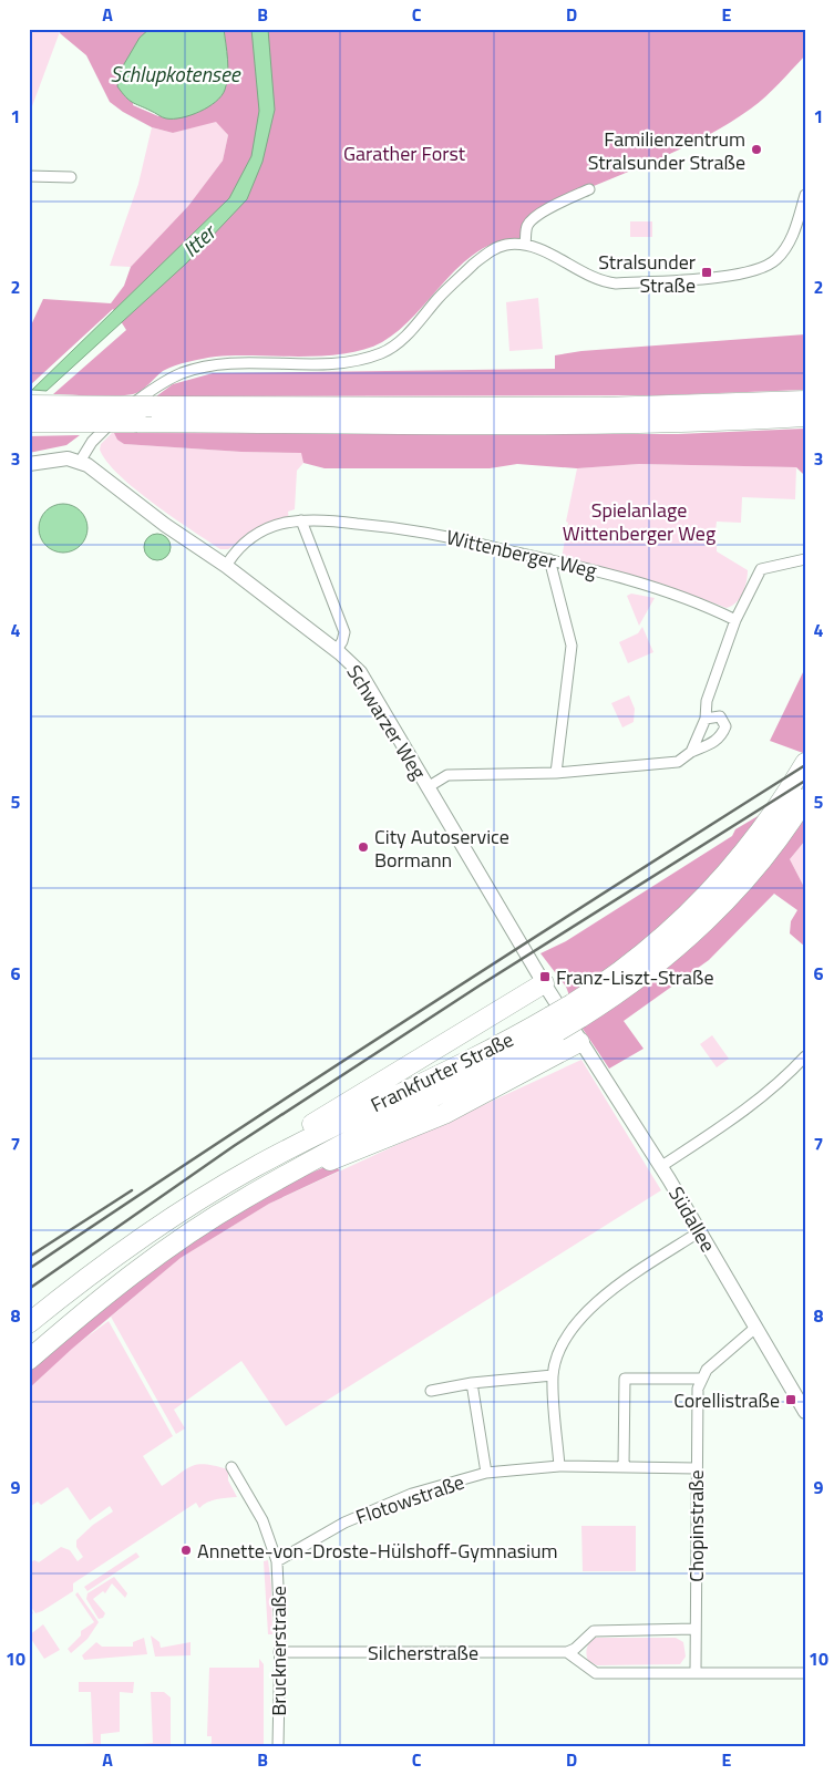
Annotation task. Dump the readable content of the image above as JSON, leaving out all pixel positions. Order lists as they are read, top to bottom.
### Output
{
  "streets": {
    "highway": ["Frankfurter Straße"],
    "main road": ["Schwarzer Weg", "Südallee"],
    "street": [
      "Wittenberger Weg",
      "Flotowstraße",
      "Chopinstraße",
      "Brucknerstraße",
      "Silcherstraße"
    ]
  },
  "crossings": [
    ["Wittenberger Weg", "Schwarzer Weg"],
    ["Schwarzer Weg", "Südallee"],
    ["Flotowstraße", "Chopinstraße"],
    ["Flotowstraße", "Brucknerstraße"],
    ["Brucknerstraße", "Silcherstraße"]
  ],
  "water": ["Schlupkotensee", "Itter"],
  "parks": ["Garather Forst", "Spielanlage Wittenberger Weg"],
  "places": {
    "other": ["Familienzentrum Stralsunder Straße", "City Autoservice Bormann", "Annette-von-Droste-Hülshoff-Gymnasium"],
    "transit": ["Stralsunder Straße", "Franz-Liszt-Straße", "Corellistraße"]
  },
  "grid": {
    "columns": [
      "A",
      "B",
      "C",
      "D",
      "E"
    ],
    "rows": [
      "1",
      "2",
      "3",
      "4",
      "5",
      "6",
      "7",
      "8",
      "9",
      "10"
    ]
  }
}
